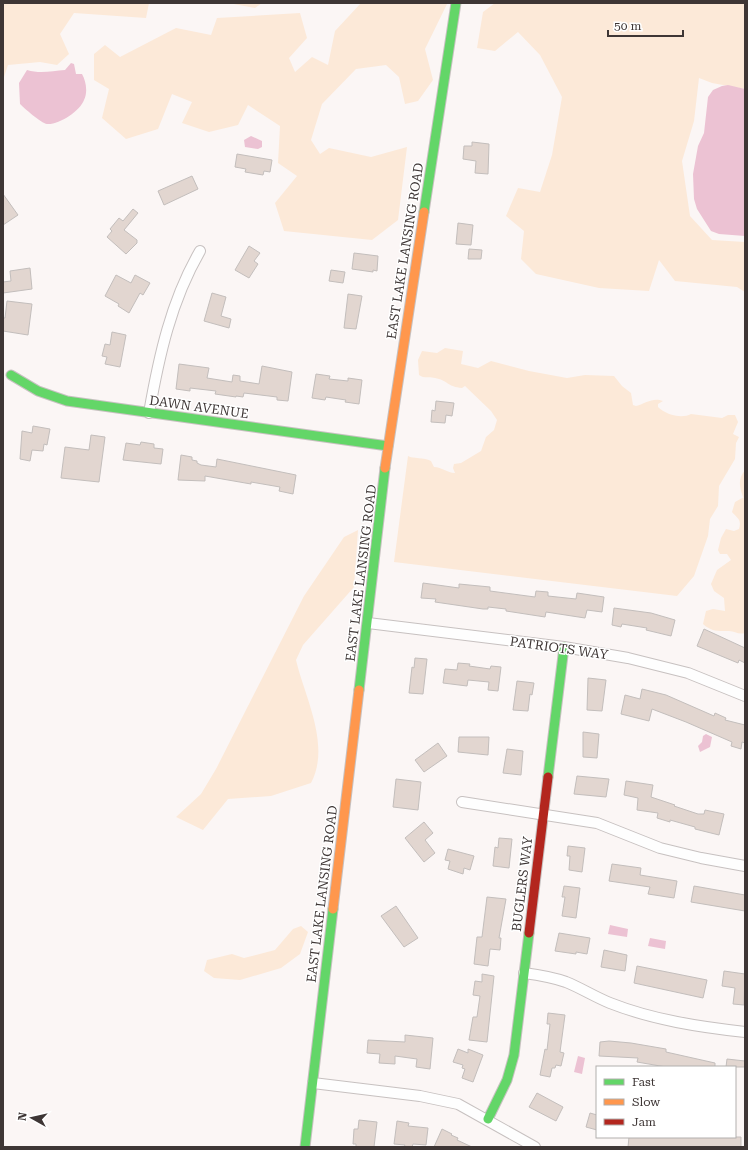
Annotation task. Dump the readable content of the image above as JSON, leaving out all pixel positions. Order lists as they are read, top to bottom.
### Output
{
  "streets": {
    "main road": ["EAST LAKE LANSING ROAD", "DAWN AVENUE", "BUGLERS WAY"],
    "street": ["PATRIOTS WAY"]
  },
  "crossings": [
    ["EAST LAKE LANSING ROAD", "DAWN AVENUE"],
    ["EAST LAKE LANSING ROAD", "PATRIOTS WAY"],
    ["PATRIOTS WAY", "BUGLERS WAY"]
  ],
  "legend": ["Fast", "Slow", "Jam"],
  "scale_bar": "50 m",
  "north": "left"
}
